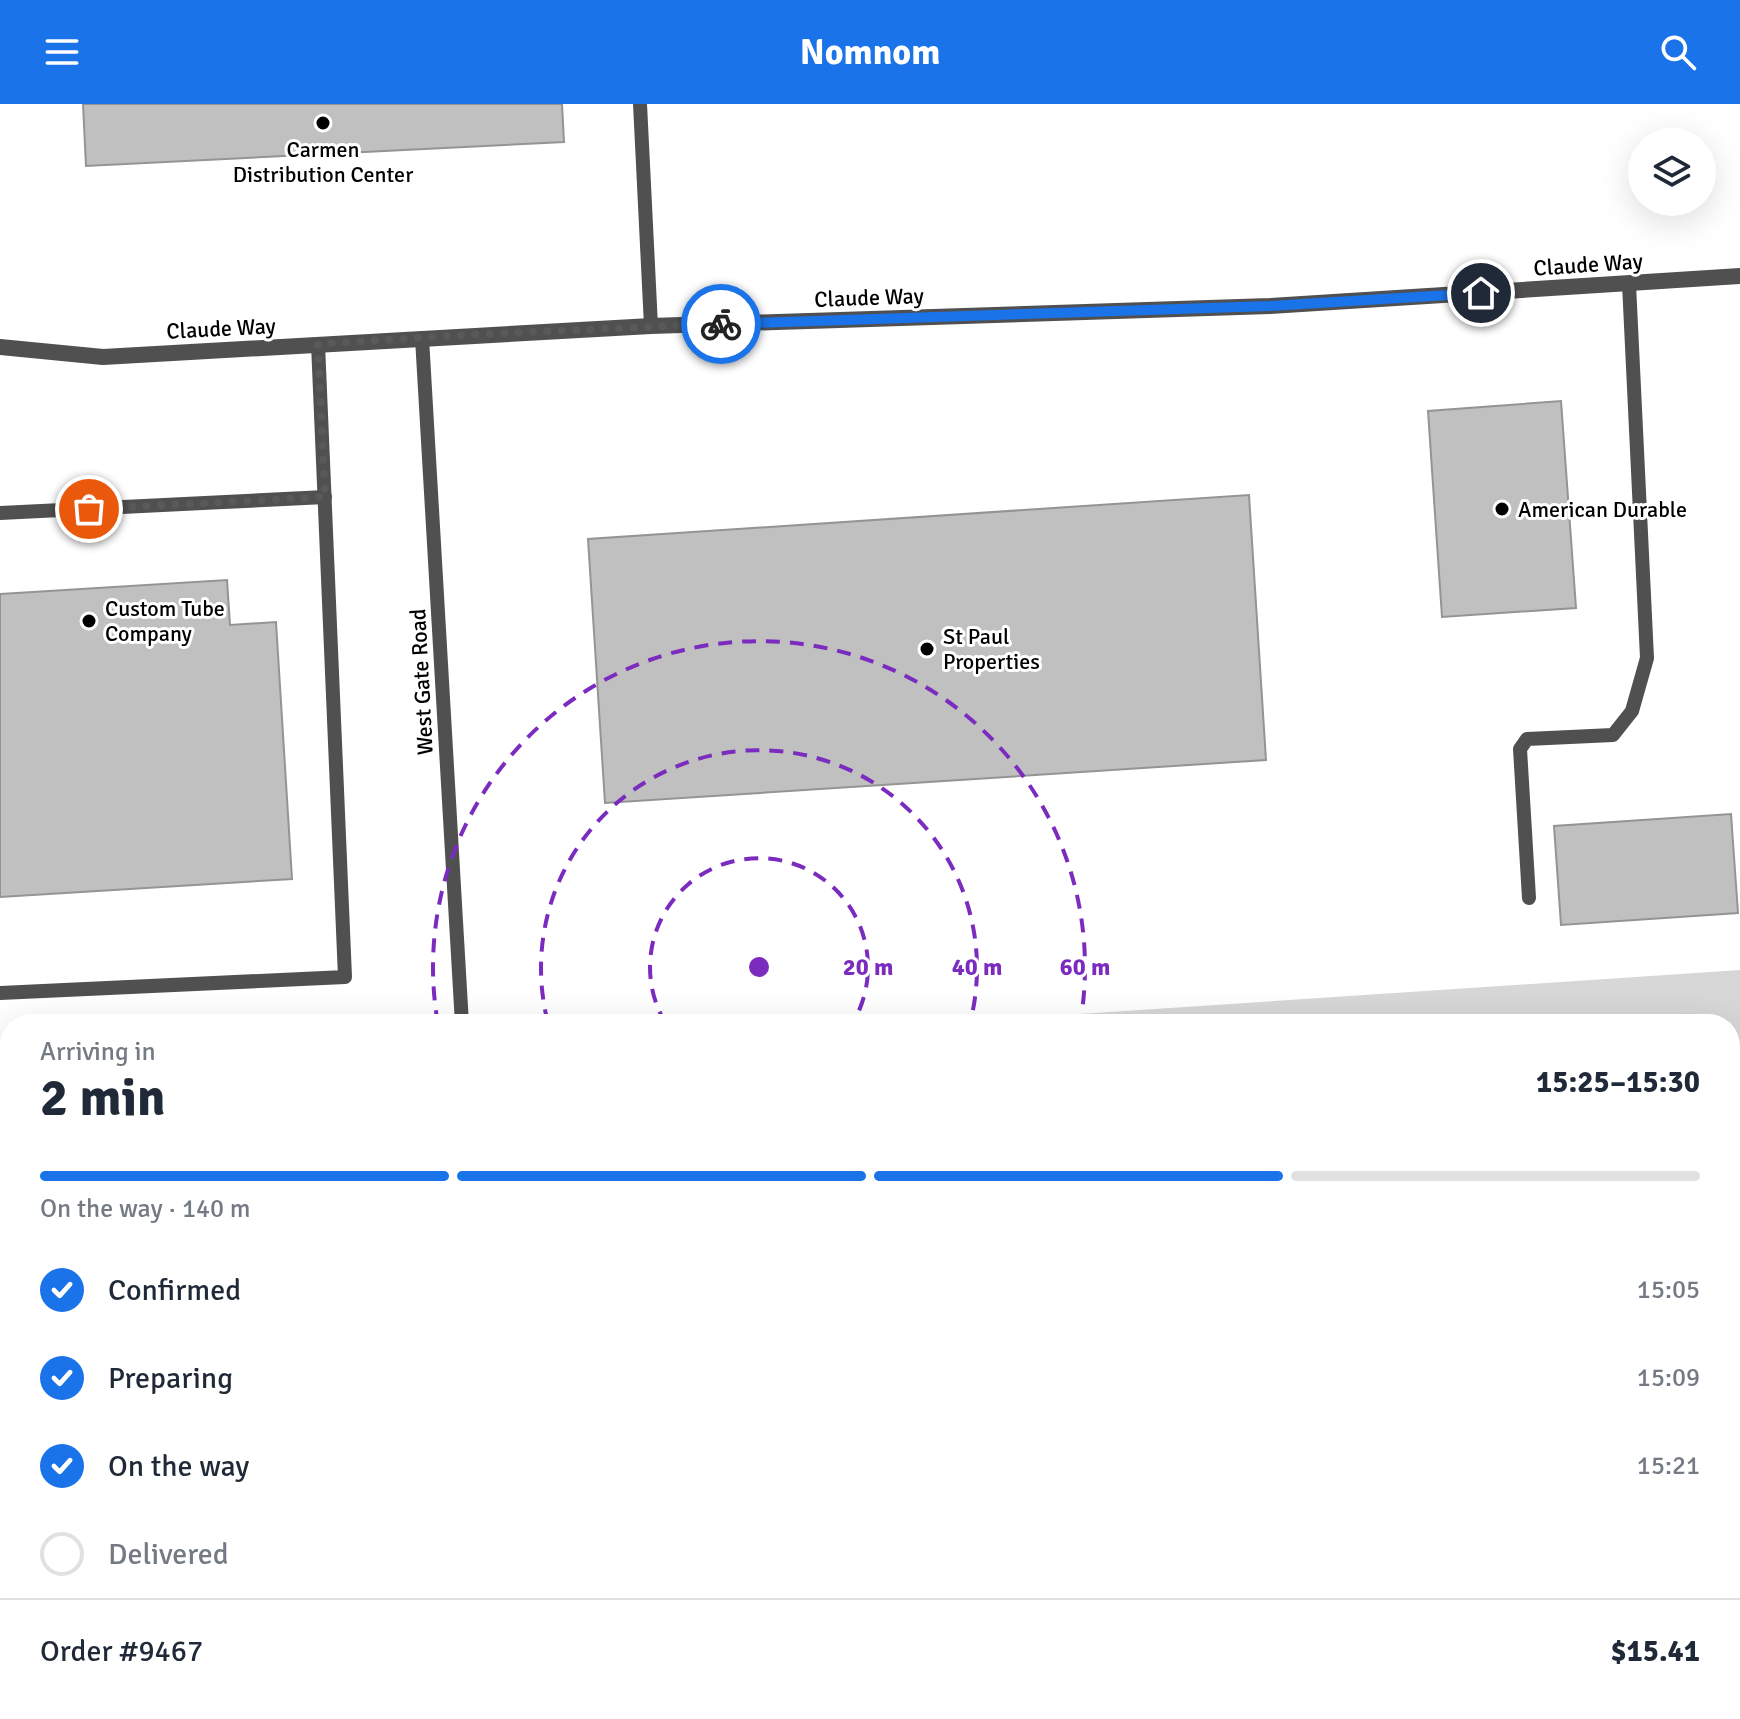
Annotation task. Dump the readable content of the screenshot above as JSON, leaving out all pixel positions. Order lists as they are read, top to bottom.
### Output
{
  "streets": {
    "street": ["Claude Way"],
    "lane": ["West Gate Road"]
  },
  "crossings": [
    ["Claude Way", "West Gate Road"]
  ],
  "places": [
    "Carmen Distribution Center",
    "American Durable",
    "Custom Tube Company",
    "St Paul Properties"
  ],
  "page": {
    "header": "Nomnom",
    "heading": ["2 min", "Arriving in", "15:25–15:30"],
    "panel": ["Order #9467", "$15.41"],
    "bar": "On the way · 140 m",
    "list": [
      ["Confirmed", "15:05"],
      ["Preparing", "15:09"],
      ["On the way", "15:21"],
      "Delivered"
    ]
  },
  "rings": ["20 m", "40 m", "60 m"]
}
